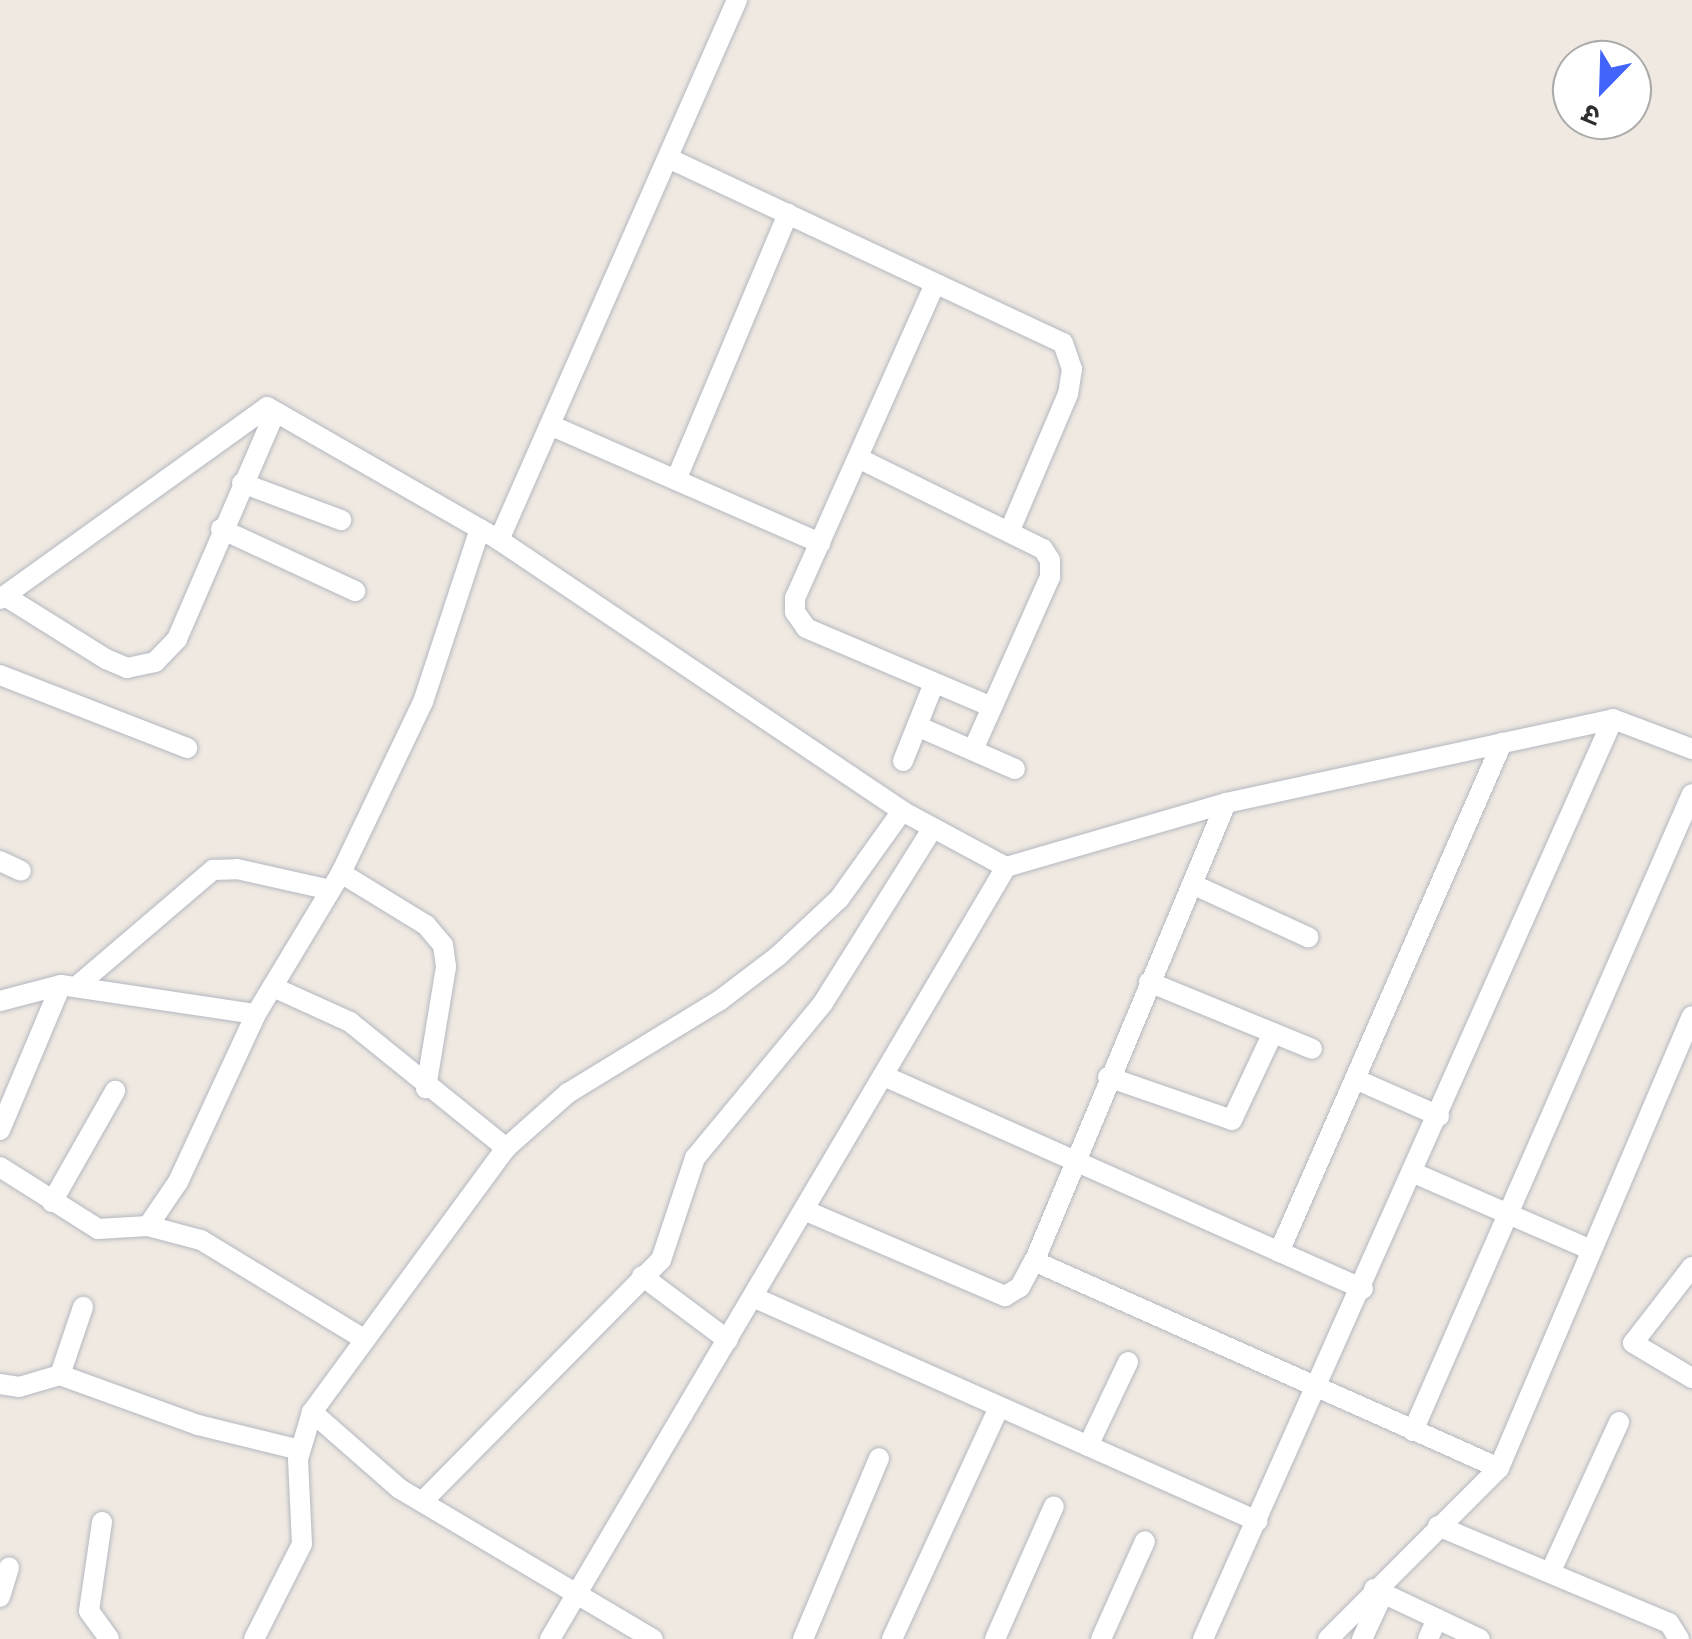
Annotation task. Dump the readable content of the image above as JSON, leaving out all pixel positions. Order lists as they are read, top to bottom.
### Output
{
  "north": "bottom left"
}
